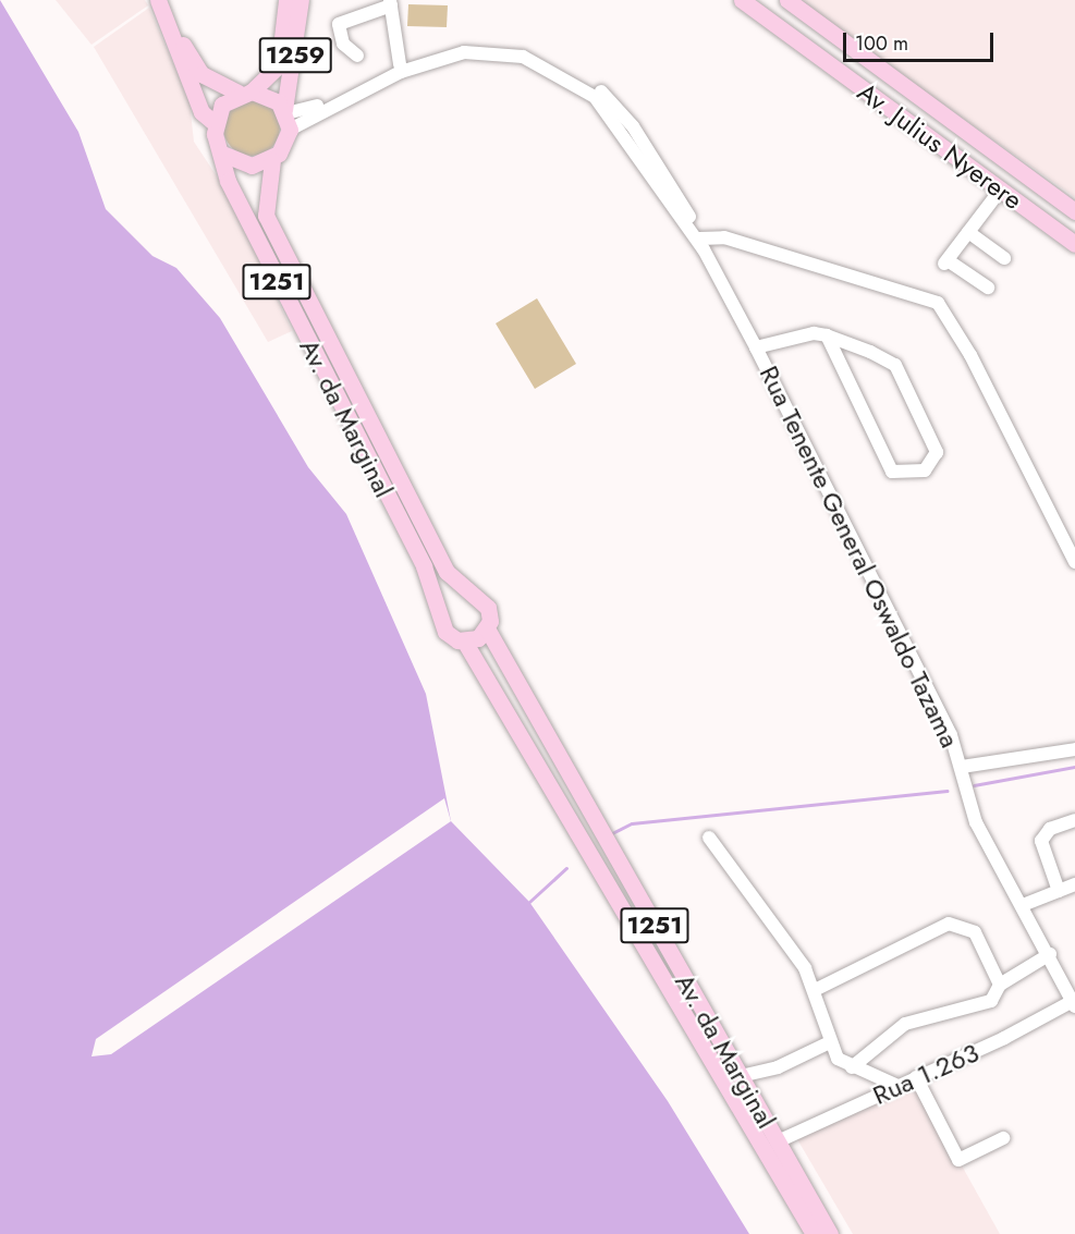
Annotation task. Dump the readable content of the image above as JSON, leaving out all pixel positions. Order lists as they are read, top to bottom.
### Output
{
  "streets": {
    "main road": [
      "1259",
      "Av. Julius Nyerere",
      "1251",
      "Av. da Marginal"
    ],
    "street": ["Rua Tenente General Oswaldo Tazama", "Rua 1.263"]
  },
  "crossings": [
    ["1259", "Av. da Marginal"],
    ["1259", "Rua Tenente General Oswaldo Tazama"],
    ["Av. da Marginal", "Rua Tenente General Oswaldo Tazama"],
    ["Av. da Marginal", "Rua 1.263"],
    ["Rua Tenente General Oswaldo Tazama", "Rua 1.263"]
  ],
  "scale_bar": "100 m"
}
